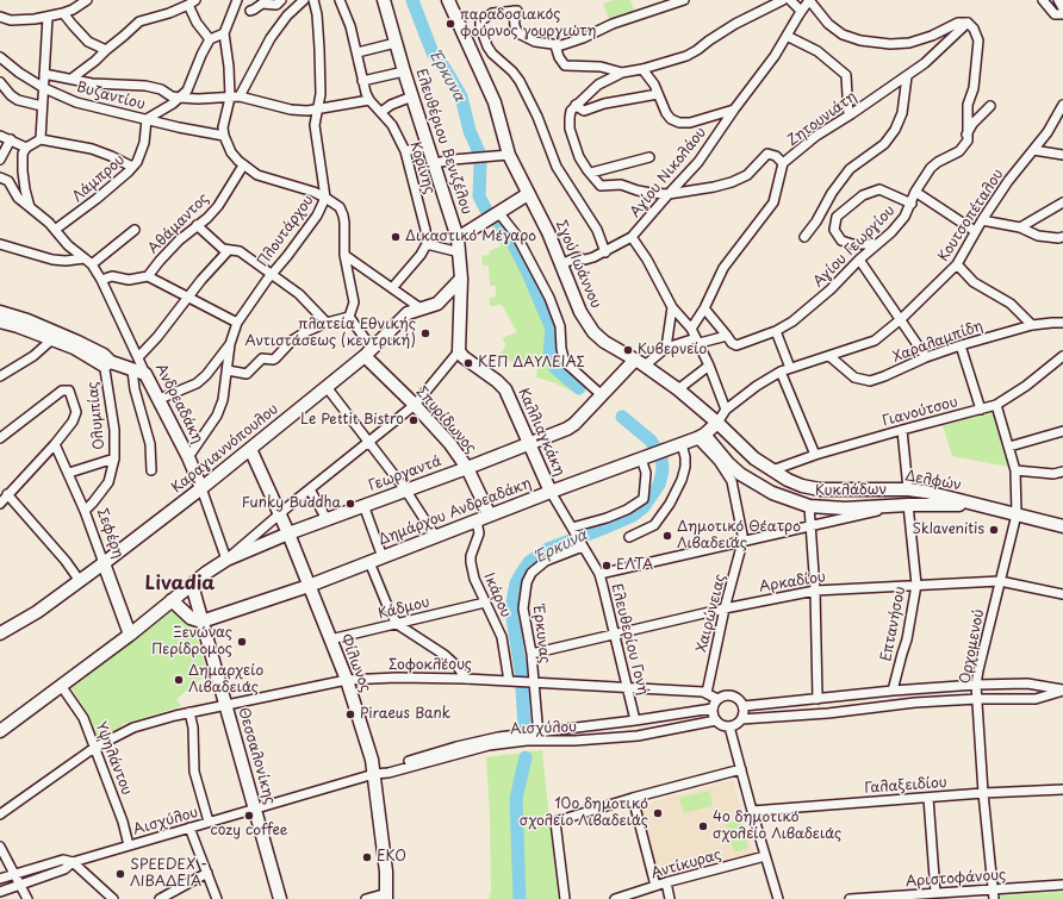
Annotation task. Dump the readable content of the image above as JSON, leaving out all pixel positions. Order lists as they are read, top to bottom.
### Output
{
  "streets": {
    "main road": [
      "Ελευθέριου Βενιζέλου",
      "Σγού Ιωάννου",
      "Ανδρεαδάκη",
      "Σπυρίδωνος",
      "Καλλιαγκάκη",
      "Καραγιαννόπουλου",
      "Γεωργαντά",
      "Δελφών",
      "Κυκλάδων",
      "Δημάρχου Ανδρεαδάκη",
      "Σεφέρη",
      "Φίλωνος",
      "Θεσσαλονίκης"
    ],
    "street": [
      "Βυζαντίου",
      "Ζητουνιάτη",
      "Κορίνης",
      "Αγίου Νικολάου",
      "Λάμπρου",
      "Κουτσοπέταλου",
      "Αθάμαντος",
      "Πλουτάρχου",
      "Αγίου Γεωργίου",
      "Χαραλαμπίδη",
      "Γιανούτσου",
      "Ολυμπίας",
      "Αρκαδίου",
      "Ικάρου",
      "Κάδμου",
      "Χαιρώνειας",
      "Επτανήσου",
      "Έρκυνας",
      "Ελευθερίου Γονή",
      "Ορχομενού",
      "Σοφοκλέους",
      "Αισχύλου",
      "Υψηλάντου",
      "Γαλαξειδίου",
      "Αντίκυρας",
      "Αριστοφάνους"
    ]
  },
  "crossings": [
    ["Βυζαντίου", "Λάμπρου"],
    ["Ζητουνιάτη", "Αγίου Νικολάου"],
    ["Ελευθέριου Βενιζέλου", "Καλλιαγκάκη"],
    ["Ελευθέριου Βενιζέλου", "Καραγιαννόπουλου"],
    ["Λάμπρου", "Ανδρεαδάκη"],
    ["Κουτσοπέταλου", "Σγού Ιωάννου"],
    ["Κουτσοπέταλου", "Χαραλαμπίδη"],
    ["Κουτσοπέταλου", "Δημάρχου Ανδρεαδάκη"],
    ["Πλουτάρχου", "Ανδρεαδάκη"],
    ["Σγού Ιωάννου", "Γιανούτσου"],
    ["Σγού Ιωάννου", "Γεωργαντά"],
    ["Σγού Ιωάννου", "Δελφών"],
    ["Σγού Ιωάννου", "Δημάρχου Ανδρεαδάκη"],
    ["Ανδρεαδάκη", "Καραγιαννόπουλου"],
    ["Ανδρεαδάκη", "Γεωργαντά"],
    ["Γιανούτσου", "Δελφών"],
    ["Γιανούτσου", "Ορχομενού"],
    ["Ολυμπίας", "Σεφέρη"],
    ["Σπυρίδωνος", "Καραγιαννόπουλου"],
    ["Σπυρίδωνος", "Γεωργαντά"],
    ["Σπυρίδωνος", "Δημάρχου Ανδρεαδάκη"],
    ["Καλλιαγκάκη", "Γεωργαντά"],
    ["Καλλιαγκάκη", "Δημάρχου Ανδρεαδάκη"],
    ["Καλλιαγκάκη", "Ελευθερίου Γονή"],
    ["Καραγιαννόπουλου", "Σεφέρη"],
    ["Καραγιαννόπουλου", "Φίλωνος"],
    ["Γεωργαντά", "Σεφέρη"],
    ["Γεωργαντά", "Φίλωνος"],
    ["Γεωργαντά", "Θεσσαλονίκης"],
    ["Γεωργαντά", "Υψηλάντου"],
    ["Δελφών", "Κυκλάδων"],
    ["Δελφών", "Ορχομενού"],
    ["Κυκλάδων", "Δημάρχου Ανδρεαδάκη"],
    ["Κυκλάδων", "Χαιρώνειας"],
    ["Κυκλάδων", "Επτανήσου"],
    ["Δημάρχου Ανδρεαδάκη", "Ικάρου"],
    ["Δημάρχου Ανδρεαδάκη", "Ελευθερίου Γονή"],
    ["Δημάρχου Ανδρεαδάκη", "Φίλωνος"],
    ["Δημάρχου Ανδρεαδάκη", "Θεσσαλονίκης"],
    ["Αρκαδίου", "Χαιρώνειας"],
    ["Αρκαδίου", "Επτανήσου"],
    ["Αρκαδίου", "Έρκυνας"],
    ["Αρκαδίου", "Ελευθερίου Γονή"],
    ["Αρκαδίου", "Ορχομενού"],
    ["Ικάρου", "Κάδμου"],
    ["Ικάρου", "Σοφοκλέους"],
    ["Κάδμου", "Φίλωνος"],
    ["Χαιρώνειας", "Σοφοκλέους"],
    ["Έρκυνας", "Ελευθερίου Γονή"],
    ["Έρκυνας", "Σοφοκλέους"],
    ["Έρκυνας", "Αισχύλου"],
    ["Ελευθερίου Γονή", "Σοφοκλέους"],
    ["Ελευθερίου Γονή", "Αισχύλου"],
    ["Ορχομενού", "Γαλαξειδίου"],
    ["Ορχομενού", "Αριστοφάνους"],
    ["Φίλωνος", "Σοφοκλέους"],
    ["Φίλωνος", "Αισχύλου"],
    ["Σοφοκλέους", "Θεσσαλονίκης"],
    ["Σοφοκλέους", "Υψηλάντου"],
    ["Αισχύλου", "Θεσσαλονίκης"],
    ["Αισχύλου", "Υψηλάντου"]
  ],
  "districts": ["Livadia"],
  "water": ["Έρκυνα"],
  "places": [
    "παραδοσιακός φούρνος γουργιώτη",
    "Δικαστικό Μέγαρο",
    "πλατεία Εθνικής Αντιστάσεως (κεντρική)",
    "Κυβερνείο",
    "ΚΕΠ ΔΑΥΛΕΙΑΣ",
    "Le Pettit Bistro",
    "Funky Buddha",
    "Sklavenitis",
    "Δημοτικό Θέατρο Λιβαδειάς",
    "ΕΛΤΑ",
    "Ξενώνας Περίδρομος",
    "Δημαρχείο Λιβαδειάς",
    "Piraeus Bank",
    "10ο δημοτικό σχολείο Λιβαδειάς",
    "cozy coffee",
    "4ο δημοτικό σχολείο Λιβαδειάς",
    "EKO",
    "SPEEDEX - ΛΙΒΑΔΕΙΑ"
  ]
}
